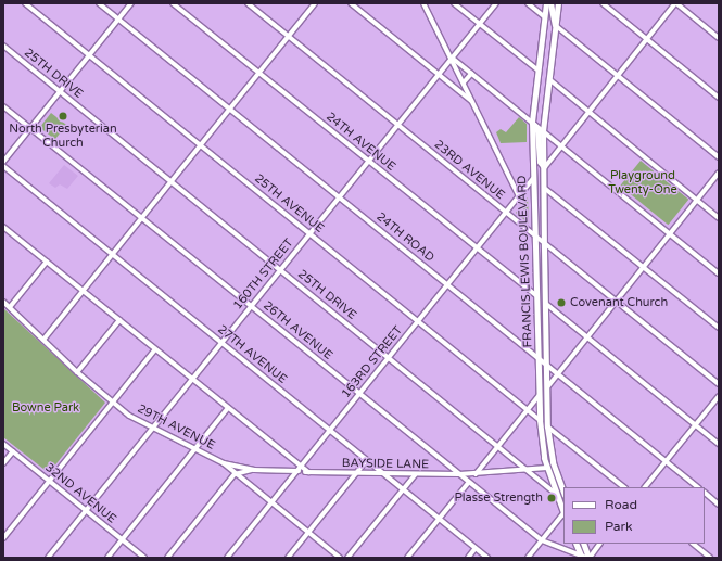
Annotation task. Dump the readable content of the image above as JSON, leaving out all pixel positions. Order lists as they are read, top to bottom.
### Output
{
  "streets": {
    "main road": ["FRANCIS LEWIS BOULEVARD"],
    "street": [
      "25TH DRIVE",
      "24TH AVENUE",
      "23RD AVENUE",
      "25TH AVENUE",
      "24TH ROAD",
      "160TH STREET",
      "26TH AVENUE",
      "27TH AVENUE",
      "163RD STREET",
      "29TH AVENUE",
      "BAYSIDE LANE",
      "32ND AVENUE"
    ]
  },
  "crossings": [
    ["25TH DRIVE", "FRANCIS LEWIS BOULEVARD"],
    ["25TH DRIVE", "160TH STREET"],
    ["25TH DRIVE", "163RD STREET"],
    ["25TH DRIVE", "BAYSIDE LANE"],
    ["24TH AVENUE", "FRANCIS LEWIS BOULEVARD"],
    ["24TH AVENUE", "160TH STREET"],
    ["24TH AVENUE", "163RD STREET"],
    ["23RD AVENUE", "FRANCIS LEWIS BOULEVARD"],
    ["23RD AVENUE", "160TH STREET"],
    ["23RD AVENUE", "163RD STREET"],
    ["25TH AVENUE", "FRANCIS LEWIS BOULEVARD"],
    ["25TH AVENUE", "160TH STREET"],
    ["25TH AVENUE", "163RD STREET"],
    ["24TH ROAD", "FRANCIS LEWIS BOULEVARD"],
    ["24TH ROAD", "160TH STREET"],
    ["24TH ROAD", "163RD STREET"],
    ["FRANCIS LEWIS BOULEVARD", "163RD STREET"],
    ["FRANCIS LEWIS BOULEVARD", "BAYSIDE LANE"],
    ["160TH STREET", "26TH AVENUE"],
    ["160TH STREET", "27TH AVENUE"],
    ["160TH STREET", "29TH AVENUE"],
    ["160TH STREET", "32ND AVENUE"],
    ["26TH AVENUE", "163RD STREET"],
    ["26TH AVENUE", "BAYSIDE LANE"],
    ["27TH AVENUE", "163RD STREET"],
    ["27TH AVENUE", "BAYSIDE LANE"],
    ["163RD STREET", "29TH AVENUE"],
    ["163RD STREET", "BAYSIDE LANE"],
    ["29TH AVENUE", "BAYSIDE LANE"]
  ],
  "parks": ["Playground Twenty-One", "Bowne Park"],
  "places": ["North Presbyterian Church", "Covenant Church", "Plasse Strength"],
  "legend": ["Road", "Park"]
}
